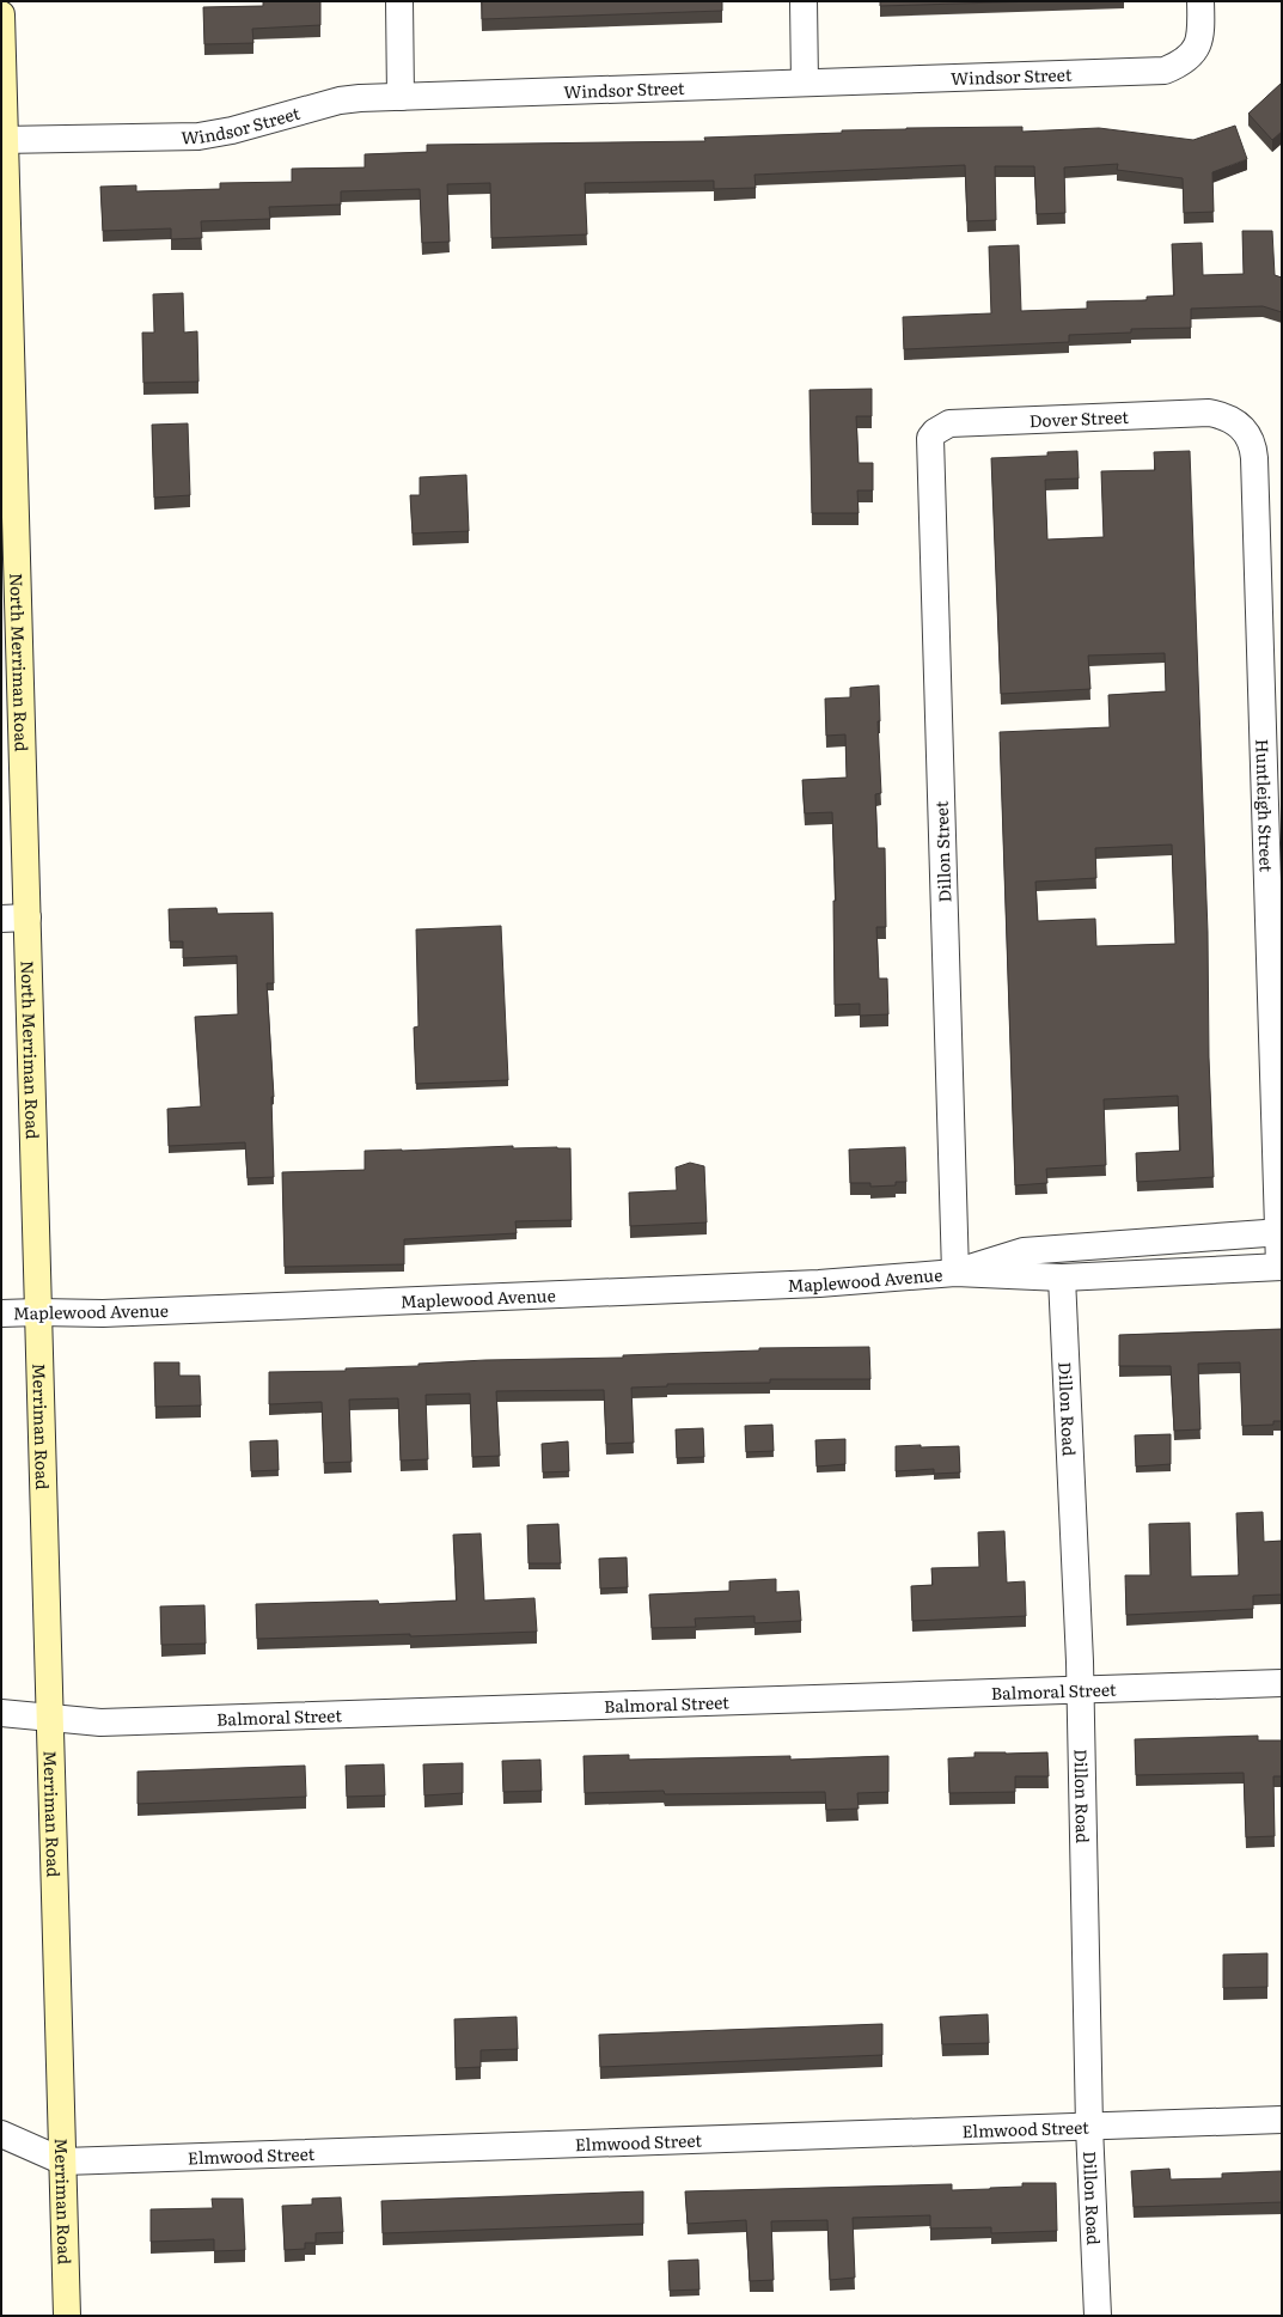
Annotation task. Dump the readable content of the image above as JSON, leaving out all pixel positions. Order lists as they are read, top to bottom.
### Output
{
  "streets": {
    "main road": ["North Merriman Road", "Merriman Road"],
    "street": [
      "Windsor Street",
      "Dover Street",
      "Huntleigh Street",
      "Dillon Street",
      "Maplewood Avenue",
      "Dillon Road",
      "Balmoral Street",
      "Elmwood Street"
    ]
  },
  "crossings": [
    ["Windsor Street", "North Merriman Road"],
    ["Dover Street", "Huntleigh Street"],
    ["Dover Street", "Dillon Street"],
    ["North Merriman Road", "Maplewood Avenue"],
    ["North Merriman Road", "Merriman Road"],
    ["Huntleigh Street", "Maplewood Avenue"],
    ["Dillon Street", "Maplewood Avenue"],
    ["Maplewood Avenue", "Dillon Road"],
    ["Maplewood Avenue", "Merriman Road"],
    ["Dillon Road", "Balmoral Street"],
    ["Dillon Road", "Elmwood Street"],
    ["Merriman Road", "Balmoral Street"],
    ["Merriman Road", "Elmwood Street"]
  ]
}
